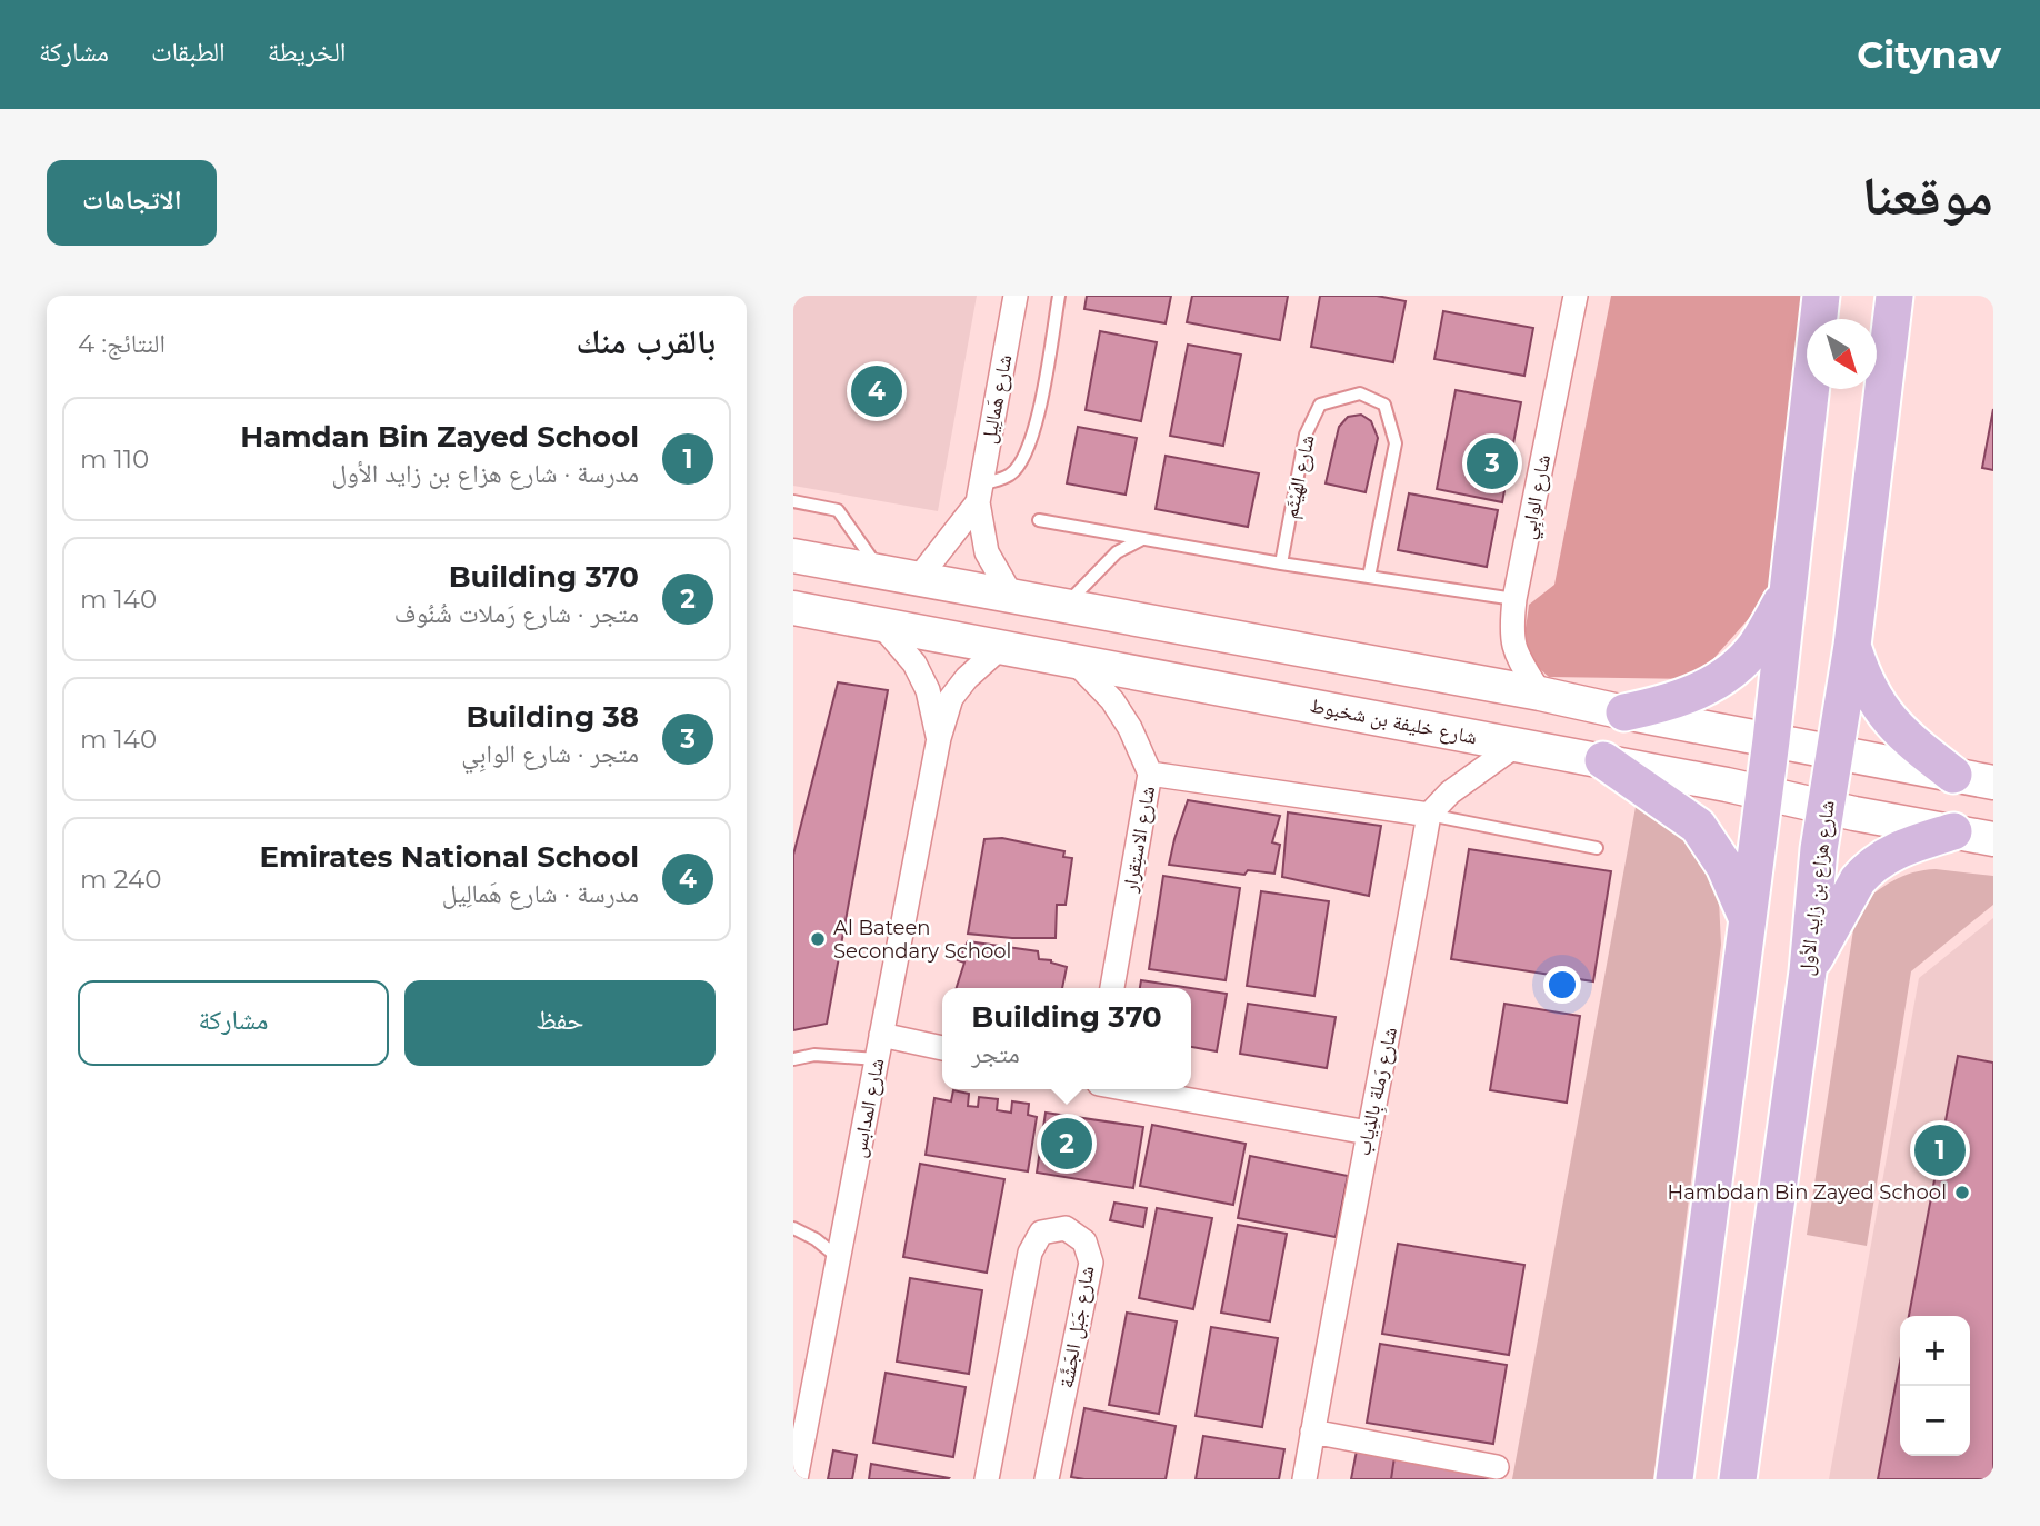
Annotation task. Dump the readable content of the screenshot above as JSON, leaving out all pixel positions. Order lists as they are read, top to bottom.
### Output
{
  "streets": {
    "main road": ["شارع خليفة بن شخبوط", "شارع هزاع بن زايد الأول"],
    "street": [
      "شارع هَمالِيل",
      "شارع الوابِي",
      "شارع الاستِقرار",
      "شارع رَملة بِالذِياب",
      "شارع المدابس",
      "شارع جَبَل الجَشَّة"
    ],
    "lane": ["شارع الهَيْثَم"]
  },
  "crossings": [
    ["شارع خليفة بن شخبوط", "شارع الاستِقرار"],
    ["شارع خليفة بن شخبوط", "شارع هزاع بن زايد الأول"],
    ["شارع خليفة بن شخبوط", "شارع المدابس"]
  ],
  "places": ["Al Bateen Secondary School", "Hambdan Bin Zayed School"],
  "north": "bottom right",
  "page": {
    "header": "Citynav",
    "nav": ["الخريطة", "الطبقات", "مشاركة"],
    "title": "موقعنا",
    "buttons": [
      "الاتجاهات",
      ["حفظ", "مشاركة"]
    ],
    "heading": ["بالقرب منك", "النتائج: 4"],
    "pins": [
      "4",
      "3",
      "2",
      "1"
    ],
    "list": [
      {
        "mark": "1",
        "name": "Hamdan Bin Zayed School",
        "note": "مدرسة · شارع هزاع بن زايد الأول",
        "value": "110 m"
      },
      {
        "mark": "2",
        "name": "Building 370",
        "note": "متجر · شارع رَملات شُنُوف",
        "value": "140 m"
      },
      {
        "mark": "3",
        "name": "Building 38",
        "note": "متجر · شارع الوابِي",
        "value": "140 m"
      },
      {
        "mark": "4",
        "name": "Emirates National School",
        "note": "مدرسة · شارع هَمالِيل",
        "value": "240 m"
      }
    ],
    "popup": ["Building 370", "متجر"],
    "map_buttons": ["+", "−"]
  }
}
